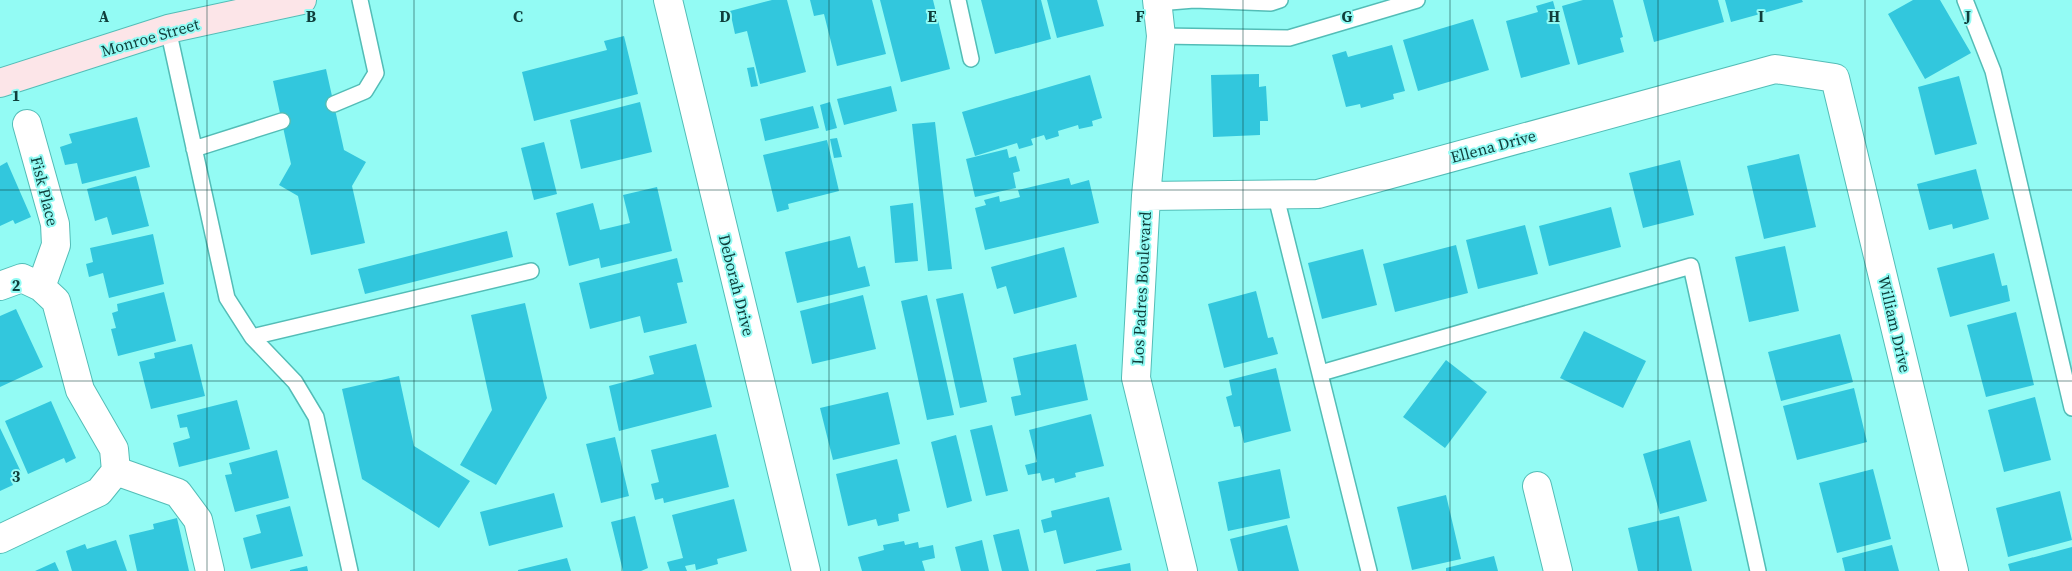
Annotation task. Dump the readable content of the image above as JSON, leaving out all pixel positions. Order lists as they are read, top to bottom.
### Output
{
  "streets": {
    "main road": ["Monroe Street"],
    "street": [
      "Ellena Drive",
      "Fisk Place",
      "Deborah Drive",
      "Los Padres Boulevard",
      "William Drive"
    ]
  },
  "crossings": [
    ["Ellena Drive", "Los Padres Boulevard"],
    ["Ellena Drive", "William Drive"]
  ],
  "grid": {
    "columns": [
      "A",
      "B",
      "C",
      "D",
      "E",
      "F",
      "G",
      "H",
      "I",
      "J"
    ],
    "rows": ["1", "2", "3"]
  }
}
